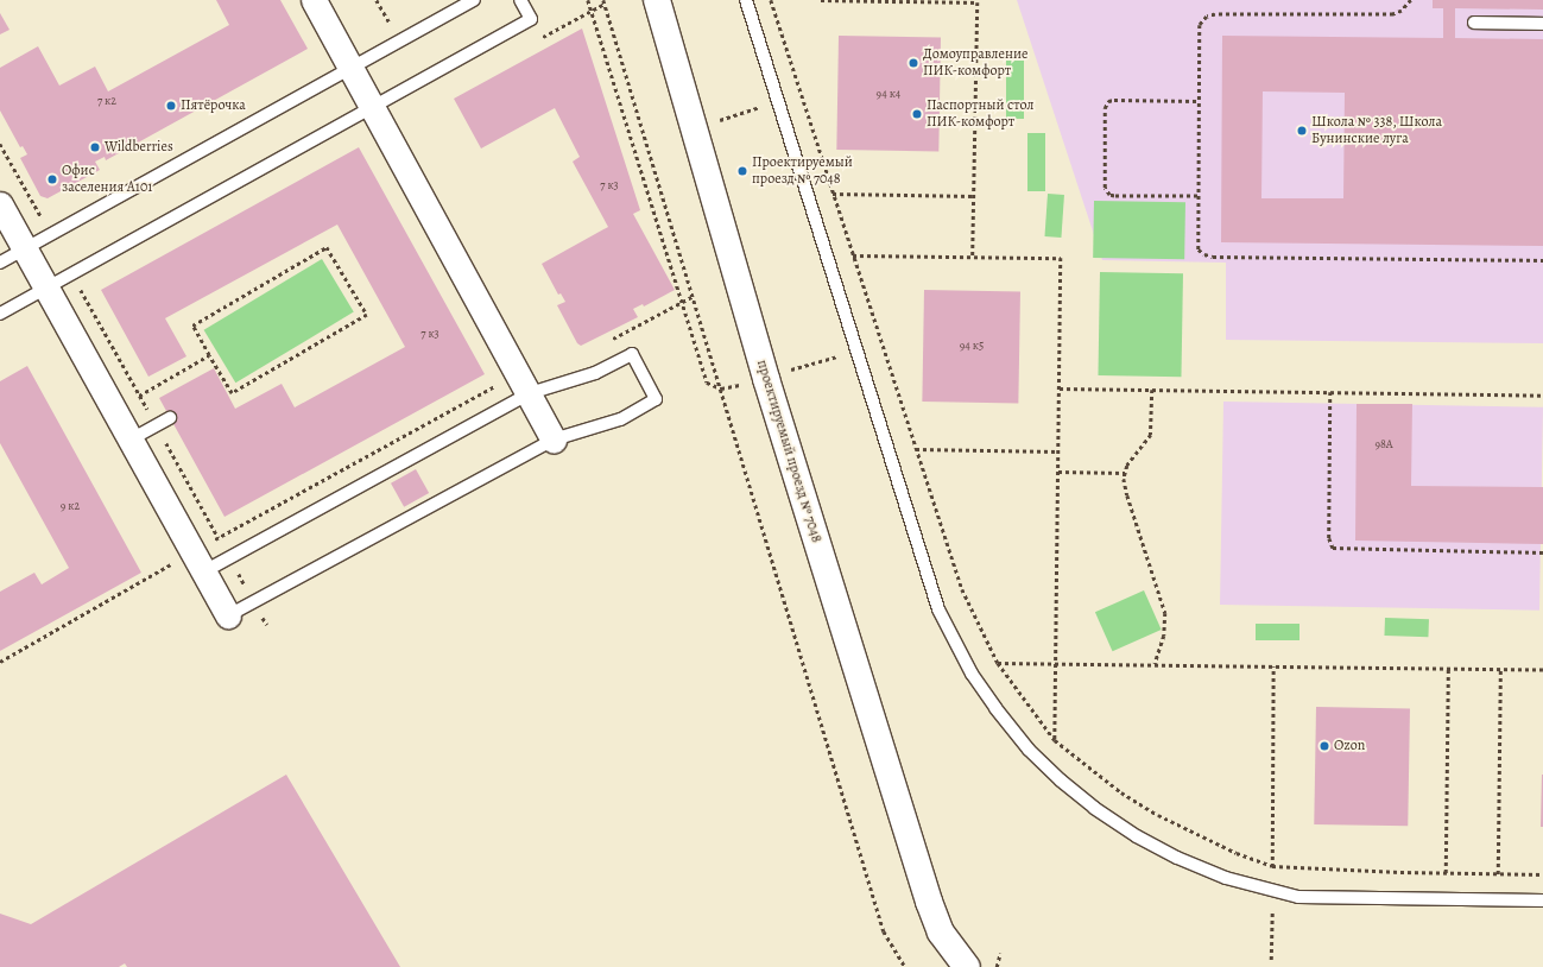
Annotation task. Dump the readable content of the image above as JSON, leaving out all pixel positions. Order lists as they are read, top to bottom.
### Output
{
  "streets": {
    "main road": ["проектируемый проезд № 7048"]
  },
  "places": [
    "Домоуправление ПИК-комфорт",
    "Пятёрочка",
    "Паспортный стол ПИК-комфорт",
    "Школа № 338, Школа Бунинские луга",
    "Wildberries",
    "Проектируемый проезд № 7048",
    "Офис заселения А101",
    "Ozon"
  ],
  "house_numbers": [
    "94 к4",
    "7 к2",
    "7 к3",
    "7 к3",
    "94 к5",
    "98А",
    "9 к2"
  ]
}
